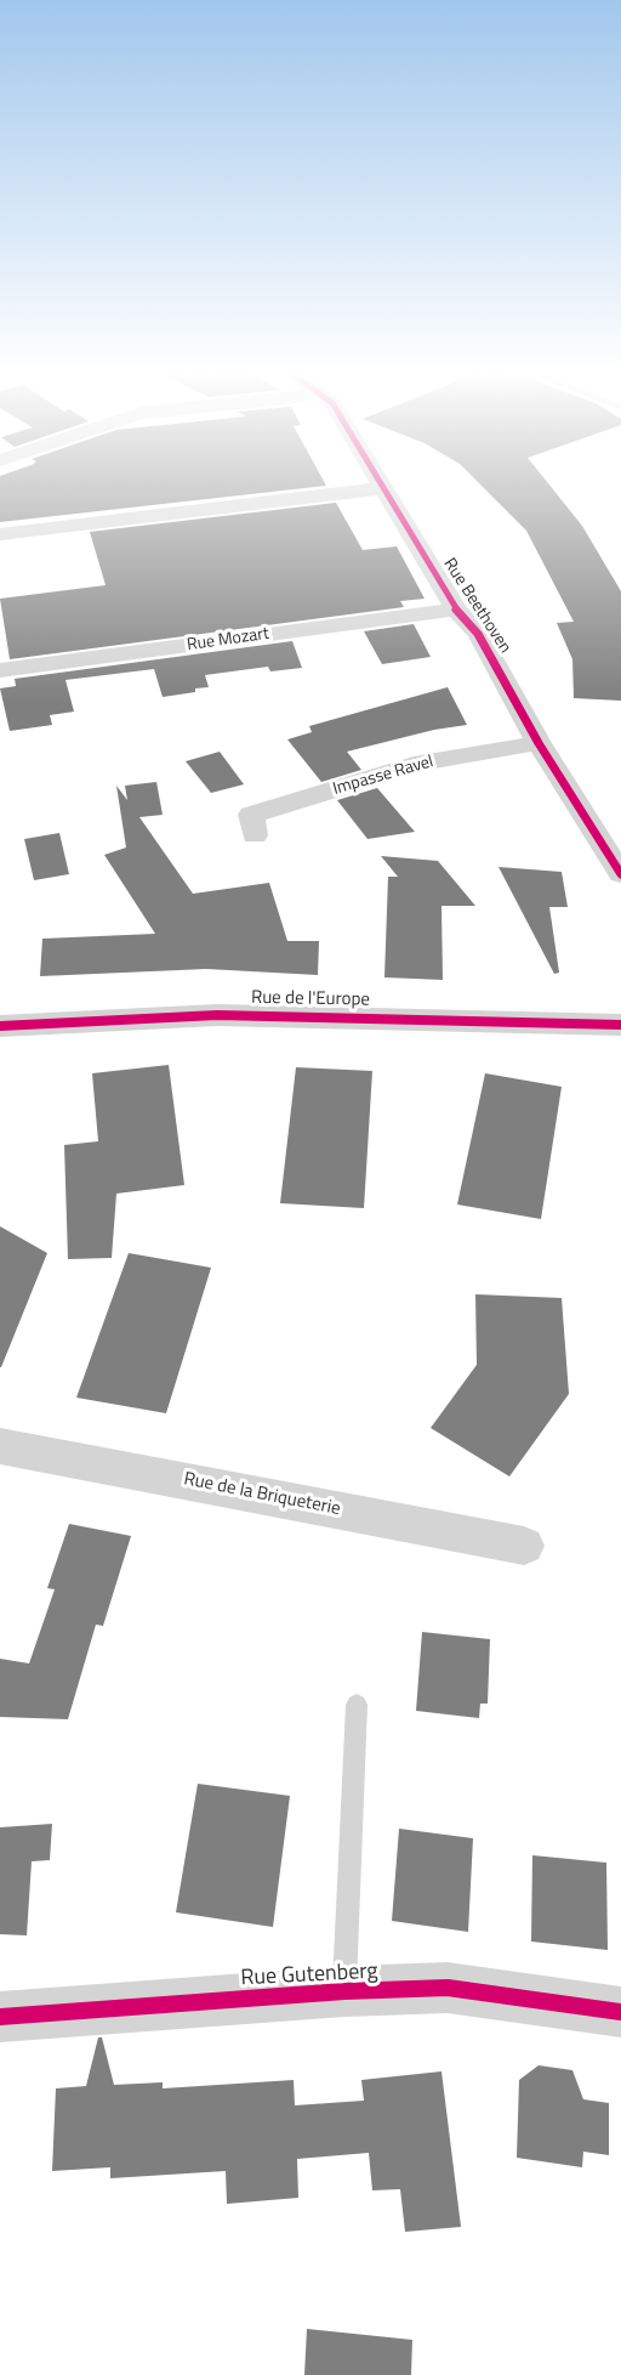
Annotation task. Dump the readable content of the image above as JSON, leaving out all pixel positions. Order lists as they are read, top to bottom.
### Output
{
  "streets": {
    "street": [
      "Rue Beethoven",
      "Rue Mozart",
      "Impasse Ravel",
      "Rue de l'Europe",
      "Rue de la Briqueterie",
      "Rue Gutenberg"
    ]
  },
  "crossings": [
    ["Rue Beethoven", "Rue Mozart"],
    ["Rue Beethoven", "Impasse Ravel"]
  ]
}
